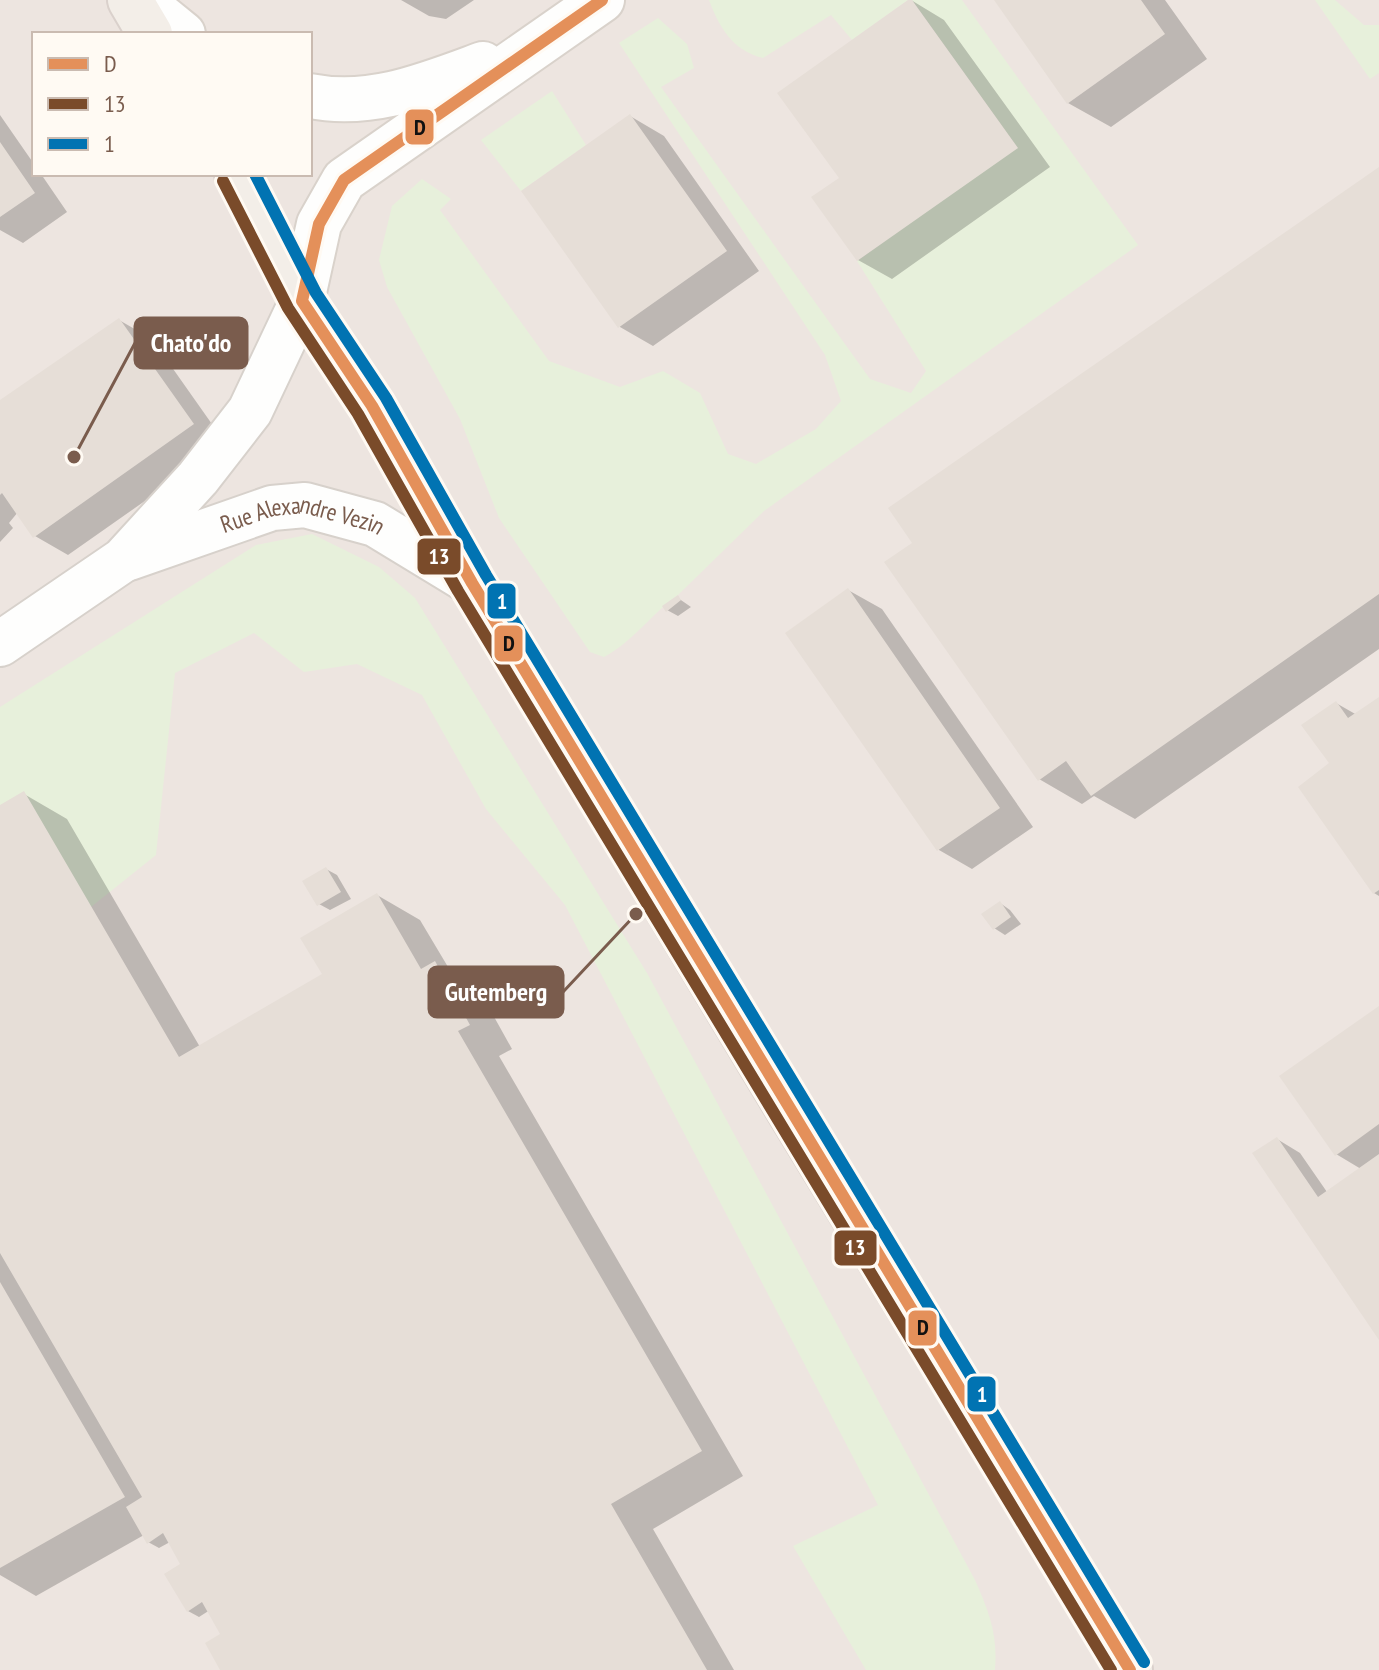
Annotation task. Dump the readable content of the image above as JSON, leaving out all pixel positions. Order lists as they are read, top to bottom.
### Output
{
  "streets": {
    "street": ["Rue Alexandre Vezin"]
  },
  "places": ["Chato'do", "Gutemberg"],
  "lines": ["transit line D", "transit line 1", "transit line 13"],
  "legend": ["D", "13", "1"]
}
